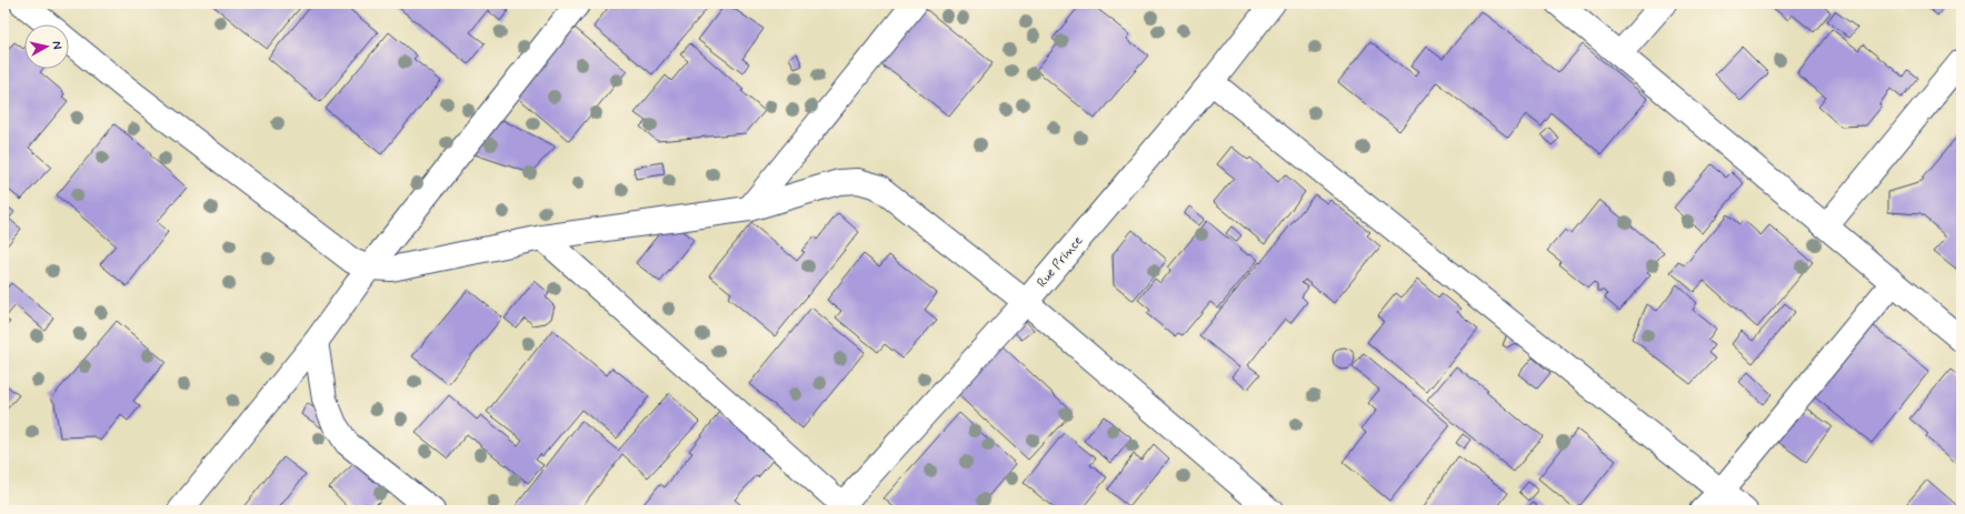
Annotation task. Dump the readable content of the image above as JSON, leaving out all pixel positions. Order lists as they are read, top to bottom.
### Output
{
  "streets": {
    "street": ["Rue Prince"]
  },
  "north": "right"
}
